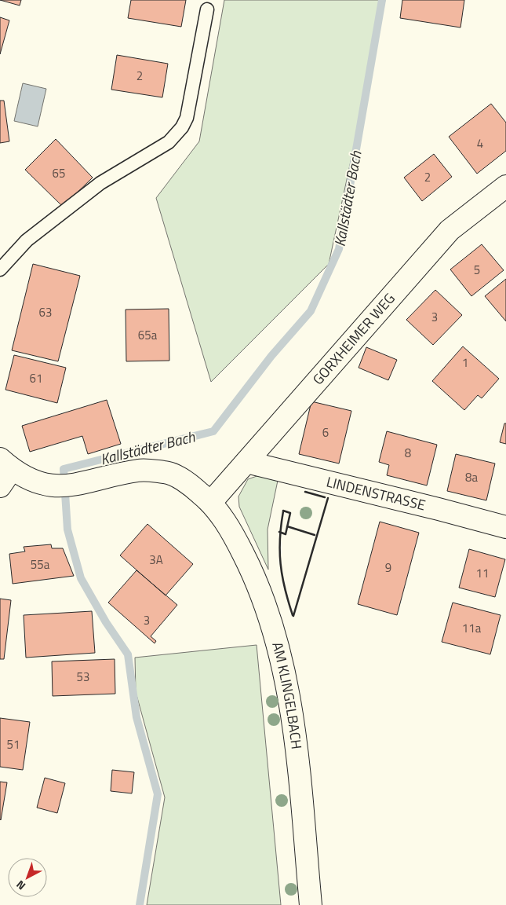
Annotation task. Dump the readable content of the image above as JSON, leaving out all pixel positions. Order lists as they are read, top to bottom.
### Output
{
  "streets": {
    "street": ["GORXHEIMER WEG", "LINDENSTRASSE", "AM KLINGELBACH"]
  },
  "crossings": [
    ["GORXHEIMER WEG", "LINDENSTRASSE"],
    ["GORXHEIMER WEG", "AM KLINGELBACH"]
  ],
  "water": ["Kallstädter Bach"],
  "house_numbers": [
    "2",
    "4",
    "65",
    "2",
    "5",
    "63",
    "3",
    "65a",
    "1",
    "61",
    "6",
    "8",
    "8a",
    "3A",
    "55a",
    "9",
    "11",
    "3",
    "11a",
    "53",
    "51"
  ],
  "north": "bottom left"
}
